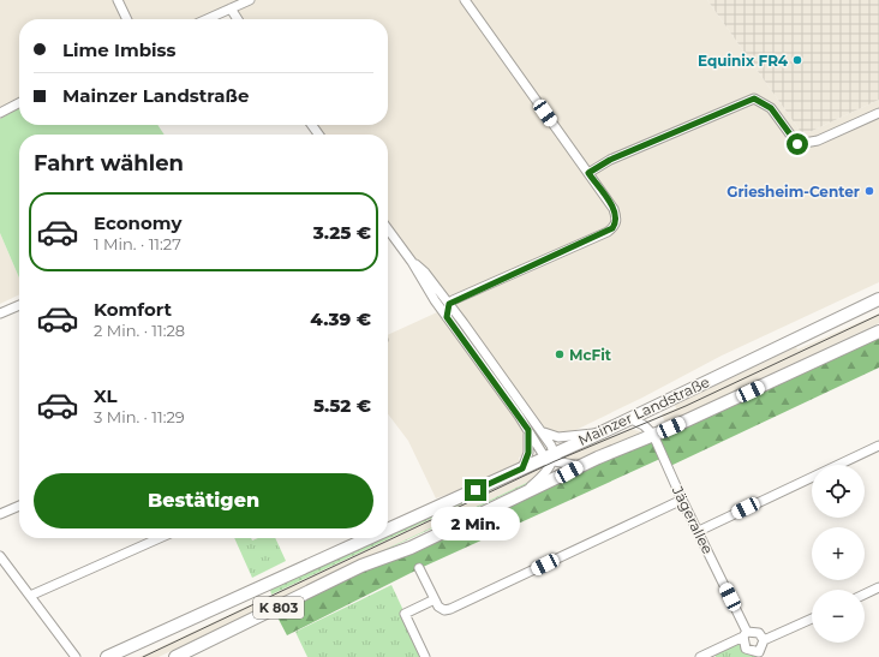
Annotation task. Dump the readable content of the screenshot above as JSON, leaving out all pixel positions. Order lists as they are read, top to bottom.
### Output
{
  "streets": {
    "main road": ["Mainzer Landstraße", "K 803"],
    "street": ["Jägerallee"]
  },
  "crossings": [
    ["Mainzer Landstraße", "Jägerallee"]
  ],
  "places": ["Equinix FR4", "Griesheim-Center", "McFit"],
  "page": {
    "banner": ["Lime Imbiss", "Mainzer Landstraße"],
    "heading": "Fahrt wählen",
    "list": [
      {
        "name": "Economy",
        "note": "1 Min. · 11:27",
        "value": "3.25 €"
      },
      {
        "name": "Komfort",
        "note": "2 Min. · 11:28",
        "value": "4.39 €"
      },
      {
        "name": "XL",
        "note": "3 Min. · 11:29",
        "value": "5.52 €"
      }
    ],
    "buttons": "Bestätigen",
    "map_buttons": ["+", "−"],
    "bubble": "2 Min."
  }
}
